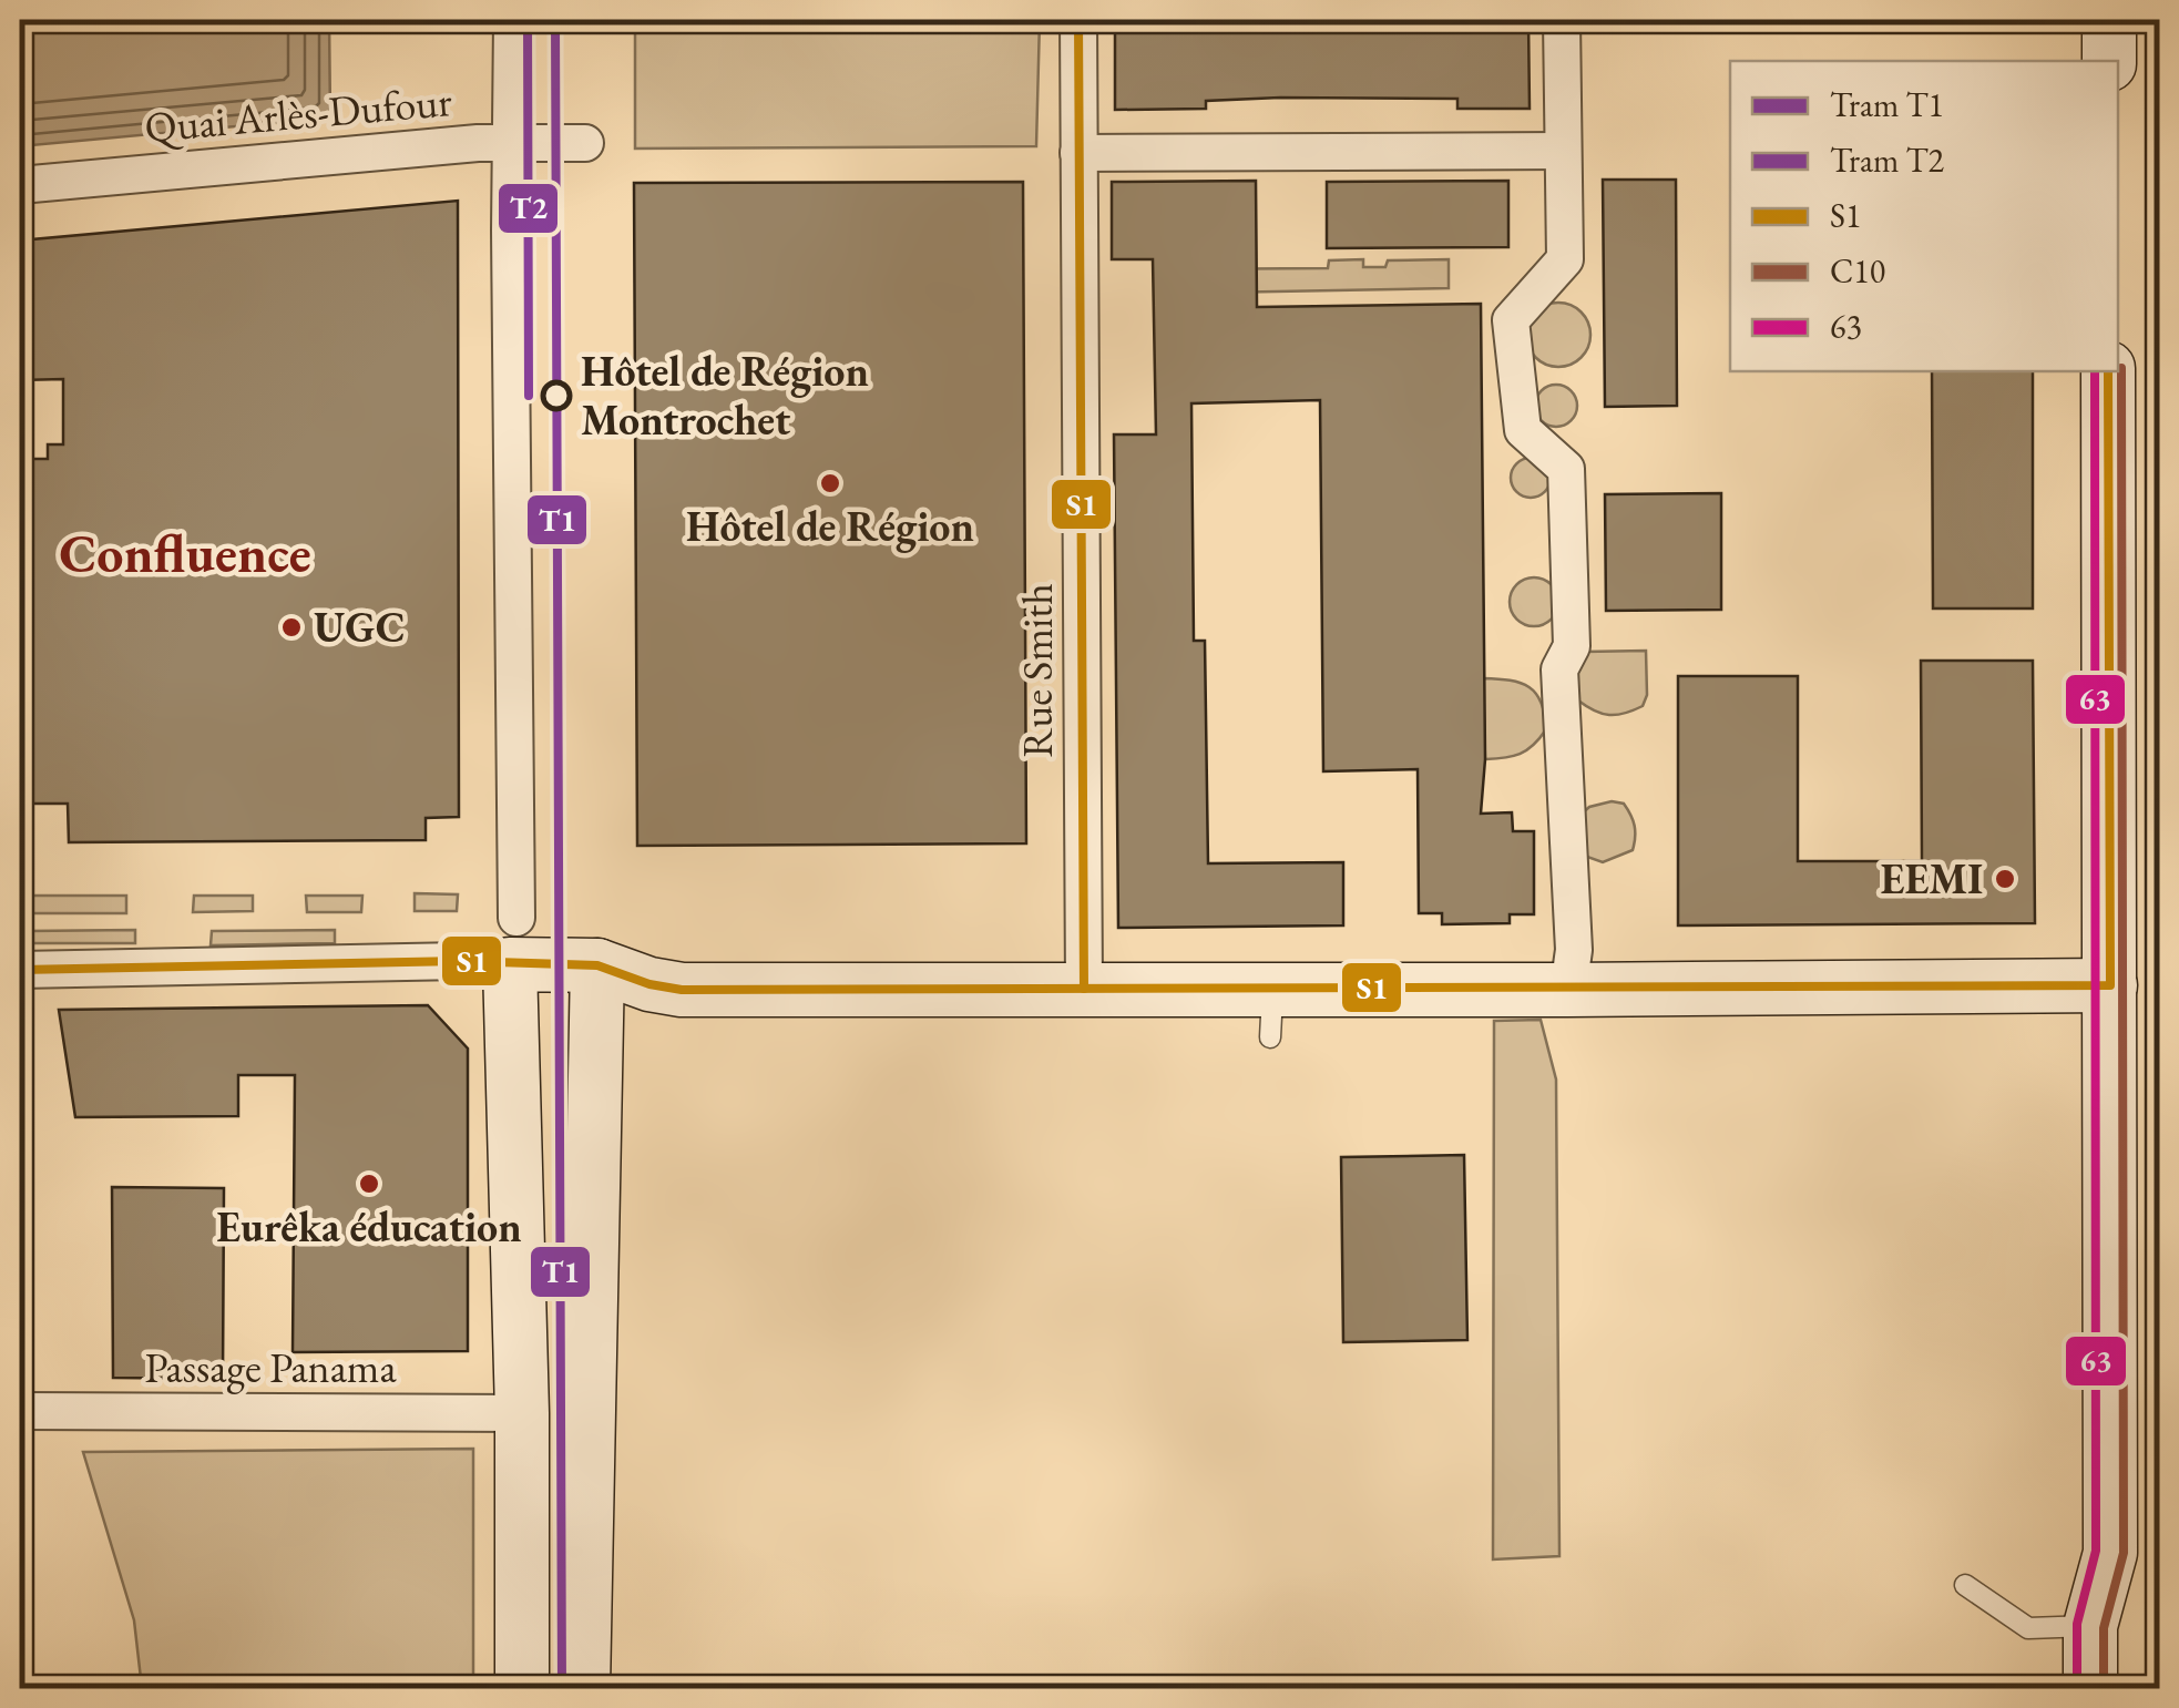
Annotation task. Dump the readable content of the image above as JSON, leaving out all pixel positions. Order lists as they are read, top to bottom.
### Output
{
  "streets": {
    "street": ["Quai Arlès-Dufour", "Rue Smith", "Passage Panama"]
  },
  "districts": ["Confluence"],
  "places": [
    "Hôtel de Région Montrochet",
    "Hôtel de Région",
    "UGC",
    "EEMI",
    "Eurêka éducation"
  ],
  "lines": [
    "tram line T1",
    "tram line T2",
    "transit line S1",
    "transit line C10",
    "transit line 63"
  ],
  "legend": [
    "Tram T1",
    "Tram T2",
    "S1",
    "C10",
    "63"
  ]
}
